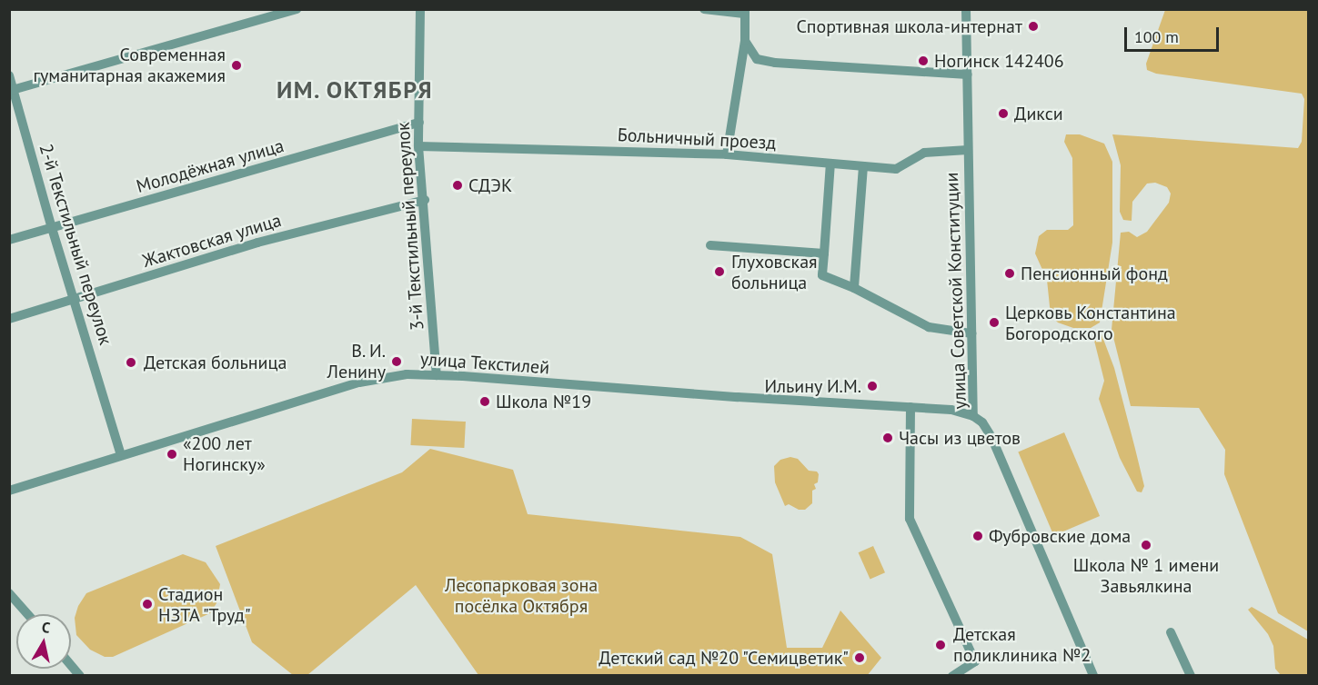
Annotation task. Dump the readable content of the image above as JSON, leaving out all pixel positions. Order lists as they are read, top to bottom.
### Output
{
  "streets": {
    "street": [
      "Больничный проезд",
      "Молодёжная улица",
      "3-й Текстильный переулок",
      "Жактовская улица",
      "2-й Текстильный переулок",
      "улица Советской Конституции",
      "улица Текстилей"
    ]
  },
  "crossings": [
    ["Больничный проезд", "3-й Текстильный переулок"],
    ["Больничный проезд", "улица Советской Конституции"],
    ["Молодёжная улица", "3-й Текстильный переулок"],
    ["Молодёжная улица", "2-й Текстильный переулок"],
    ["3-й Текстильный переулок", "Жактовская улица"],
    ["3-й Текстильный переулок", "улица Текстилей"],
    ["Жактовская улица", "2-й Текстильный переулок"],
    ["2-й Текстильный переулок", "улица Текстилей"],
    ["улица Советской Конституции", "улица Текстилей"]
  ],
  "districts": ["ИМ. ОКТЯБРЯ"],
  "parks": ["Лесопарковая зона посёлка Октября"],
  "places": [
    "Спортивная школа-интернат",
    "Ногинск 142406",
    "Современная гуманитарная акажемия",
    "Дикси",
    "СДЭК",
    "Глуховская больница",
    "Пенсионный фонд",
    "Церковь Константина Богородского",
    "В. И. Ленину",
    "Детская больница",
    "Ильину И.М.",
    "Школа №19",
    "Часы из цветов",
    "«200 лет Ногинску»",
    "Фубровские дома",
    "Школа № 1 имени Завьялкина",
    "Стадион НЗТА \"Труд\"",
    "Детская поликлиника №2",
    "Детский сад №20 \"Семицветик\""
  ],
  "scale_bar": "100 m",
  "north": "top"
}
